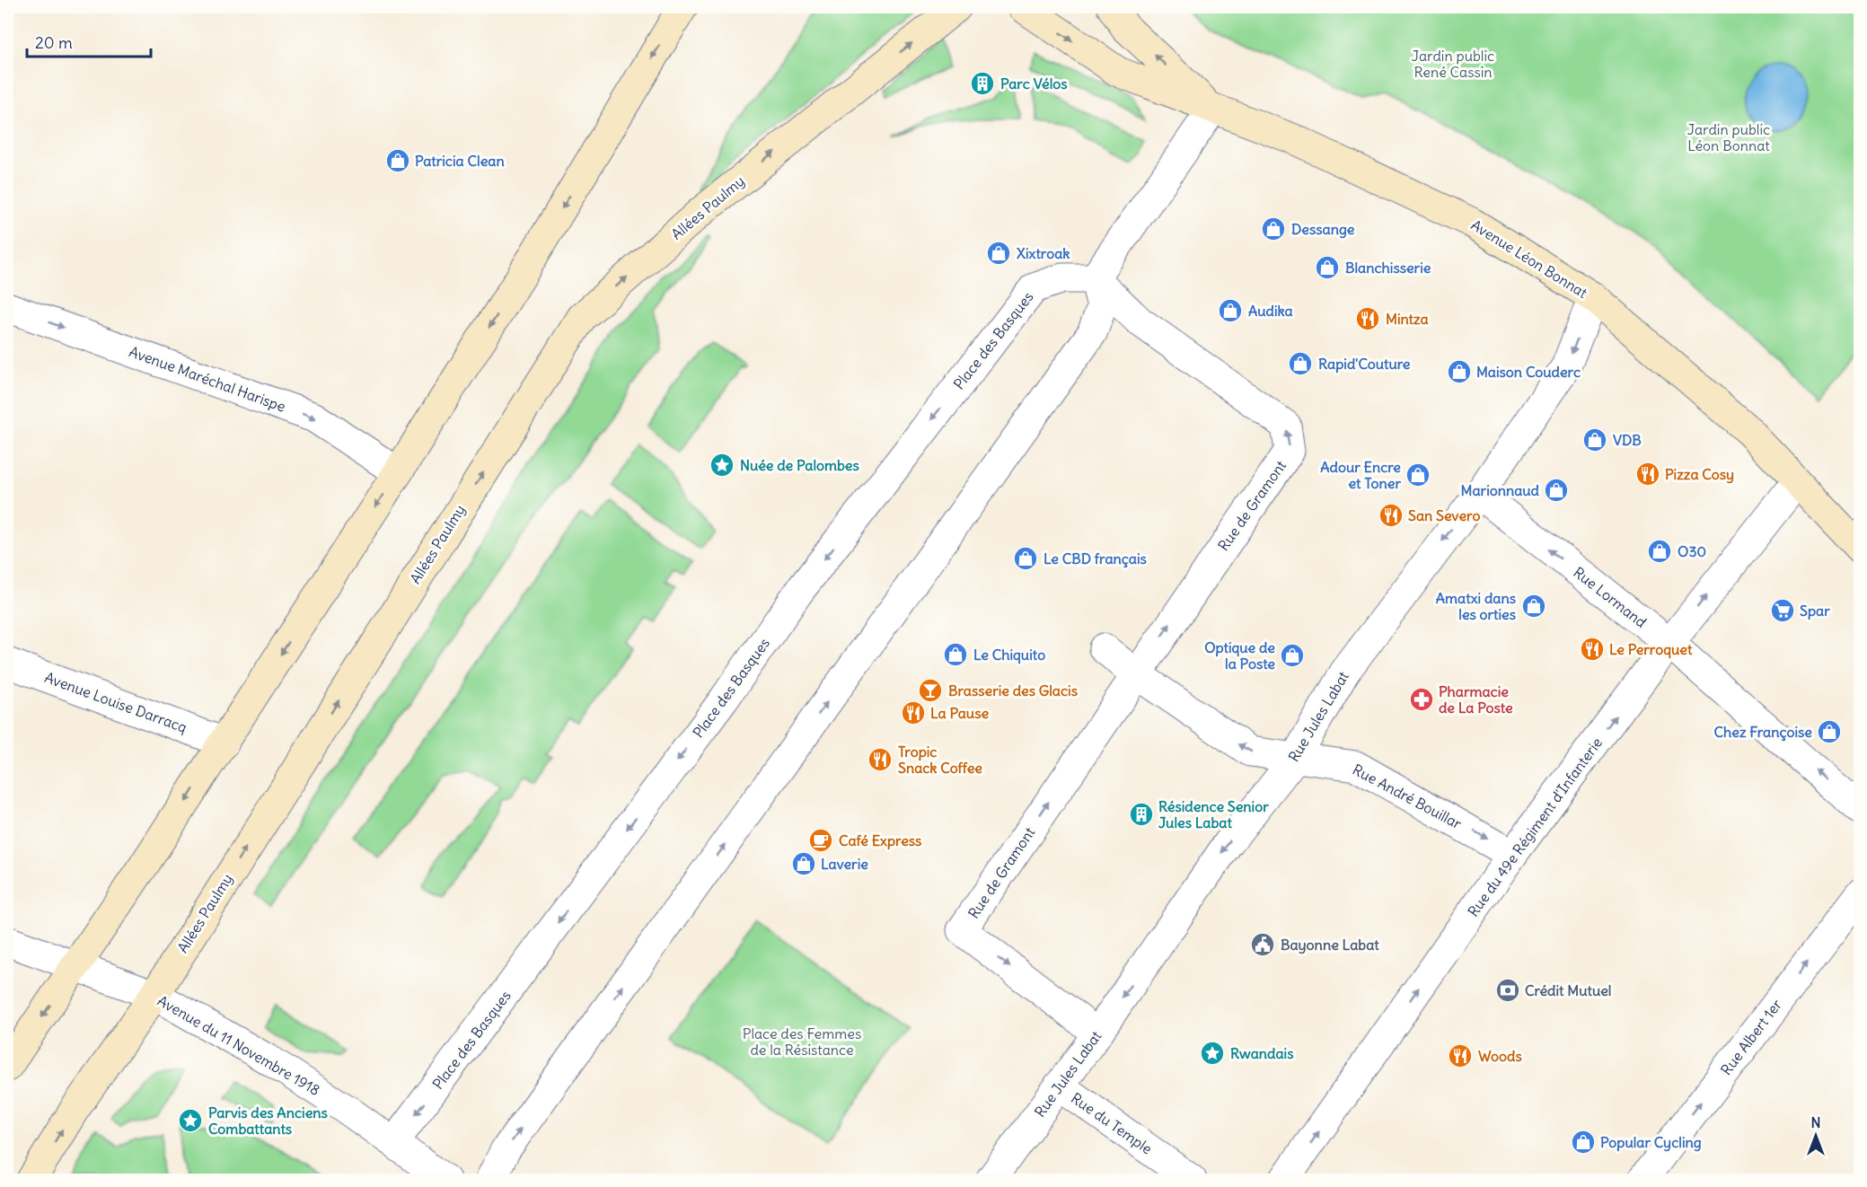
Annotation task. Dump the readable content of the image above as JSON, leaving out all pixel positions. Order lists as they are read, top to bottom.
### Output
{
  "streets": {
    "main road": ["Allées Paulmy", "Avenue Léon Bonnat"],
    "street": [
      "Place des Basques",
      "Avenue Maréchal Harispe",
      "Rue de Gramont",
      "Rue Lormand",
      "Avenue Louise Darracq",
      "Rue Jules Labat",
      "Rue André Bouillar",
      "Rue du 49e Régiment d'Infanterie",
      "Rue Albert 1er",
      "Avenue du 11 Novembre 1918",
      "Rue du Temple"
    ]
  },
  "crossings": [
    ["Allées Paulmy", "Avenue du 11 Novembre 1918"],
    ["Avenue Léon Bonnat", "Rue Jules Labat"],
    ["Avenue Léon Bonnat", "Rue du 49e Régiment d'Infanterie"],
    ["Place des Basques", "Rue de Gramont"],
    ["Place des Basques", "Avenue du 11 Novembre 1918"],
    ["Rue de Gramont", "Rue Jules Labat"],
    ["Rue Lormand", "Rue Jules Labat"],
    ["Rue Lormand", "Rue du 49e Régiment d'Infanterie"],
    ["Rue Jules Labat", "Rue André Bouillar"],
    ["Rue Jules Labat", "Rue du Temple"],
    ["Rue André Bouillar", "Rue du 49e Régiment d'Infanterie"]
  ],
  "one_way": [
    "Avenue Maréchal Harispe",
    "Rue Lormand",
    "Rue Jules Labat",
    "Rue André Bouillar",
    "Rue du 49e Régiment d'Infanterie",
    "Rue Albert 1er"
  ],
  "parks": ["Jardin public René Cassin", "Jardin public Léon Bonnat", "Place des Femmes de la Résistance"],
  "places": {
    "building": ["Parc Vélos", "Résidence Senior Jules Labat"],
    "shop": [
      "Patricia Clean",
      "Dessange",
      "Xixtroak",
      "Blanchisserie",
      "Audika",
      "Rapid'Couture",
      "Maison Couderc",
      "VDB",
      "Adour Encre et Toner",
      "Marionnaud",
      "O30",
      "Le CBD français",
      "Amatxi dans les orties",
      "Le Chiquito",
      "Optique de la Poste",
      "Chez Françoise",
      "Laverie",
      "Popular Cycling"
    ],
    "restaurant": [
      "Mintza",
      "Pizza Cosy",
      "San Severo",
      "Le Perroquet",
      "La Pause",
      "Tropic Snack Coffee",
      "Woods"
    ],
    "place": ["Nuée de Palombes", "Rwandais", "Parvis des Anciens Combattants"],
    "supermarket": ["Spar"],
    "bar": ["Brasserie des Glacis"],
    "pharmacy": ["Pharmacie de La Poste"],
    "cafe": ["Café Express"],
    "public building": ["Bayonne Labat"],
    "bank": ["Crédit Mutuel"]
  },
  "scale_bar": "20 m",
  "north": "top"
}
